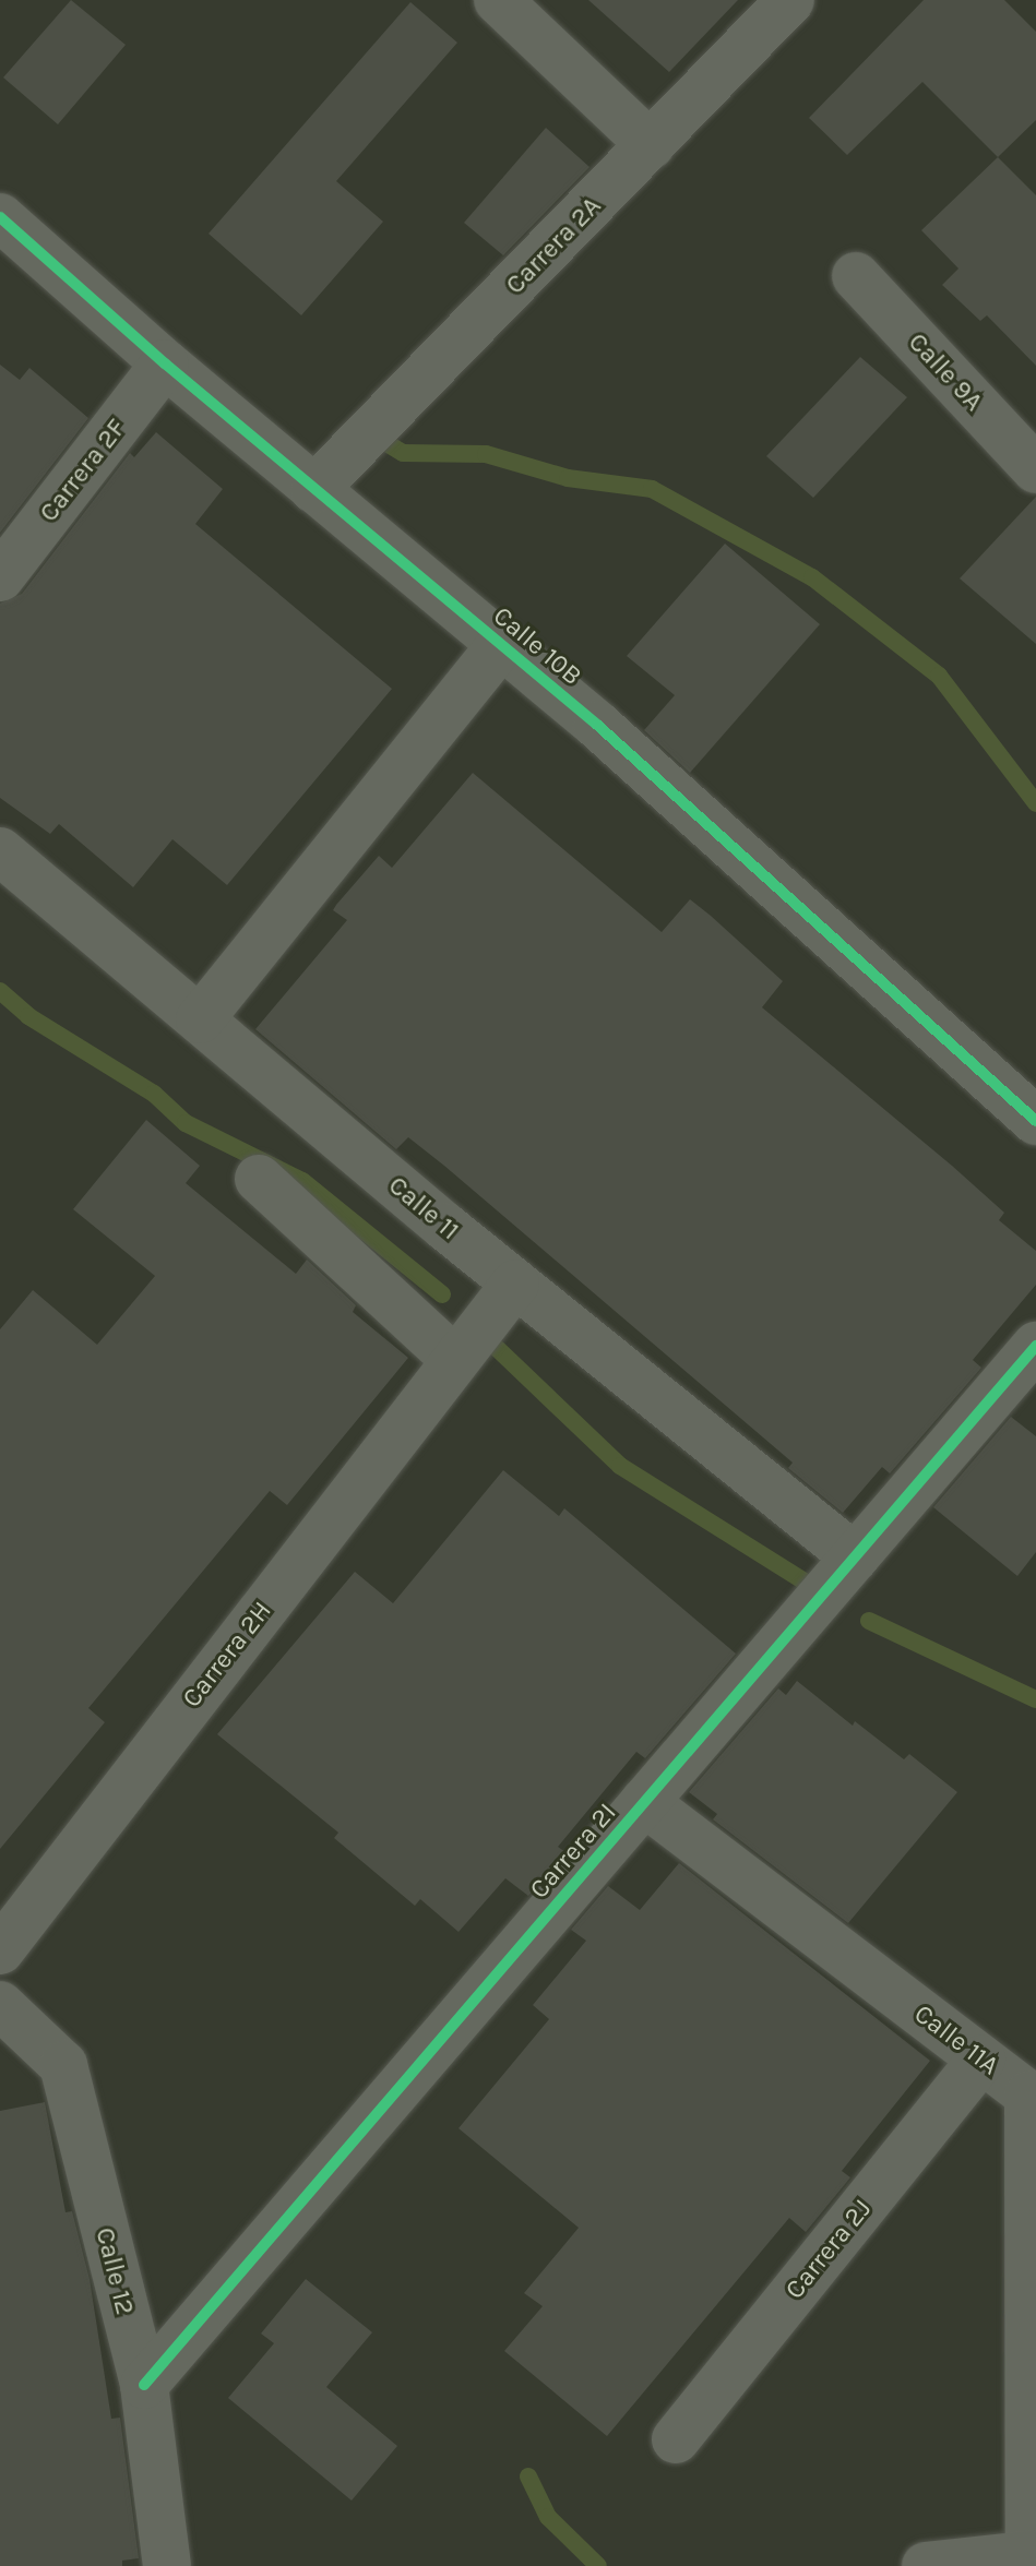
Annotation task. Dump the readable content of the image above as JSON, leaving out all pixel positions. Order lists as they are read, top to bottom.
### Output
{
  "streets": {
    "street": [
      "Carrera 2A",
      "Calle 9A",
      "Carrera 2F",
      "Calle 10B",
      "Calle 11",
      "Carrera 2H",
      "Carrera 2I",
      "Calle 11A",
      "Carrera 2J",
      "Calle 12"
    ]
  },
  "crossings": [
    ["Carrera 2A", "Calle 10B"],
    ["Carrera 2F", "Calle 10B"],
    ["Calle 11", "Carrera 2H"],
    ["Calle 11", "Carrera 2I"],
    ["Carrera 2I", "Calle 11A"],
    ["Carrera 2I", "Calle 12"],
    ["Calle 11A", "Carrera 2J"]
  ]
}
